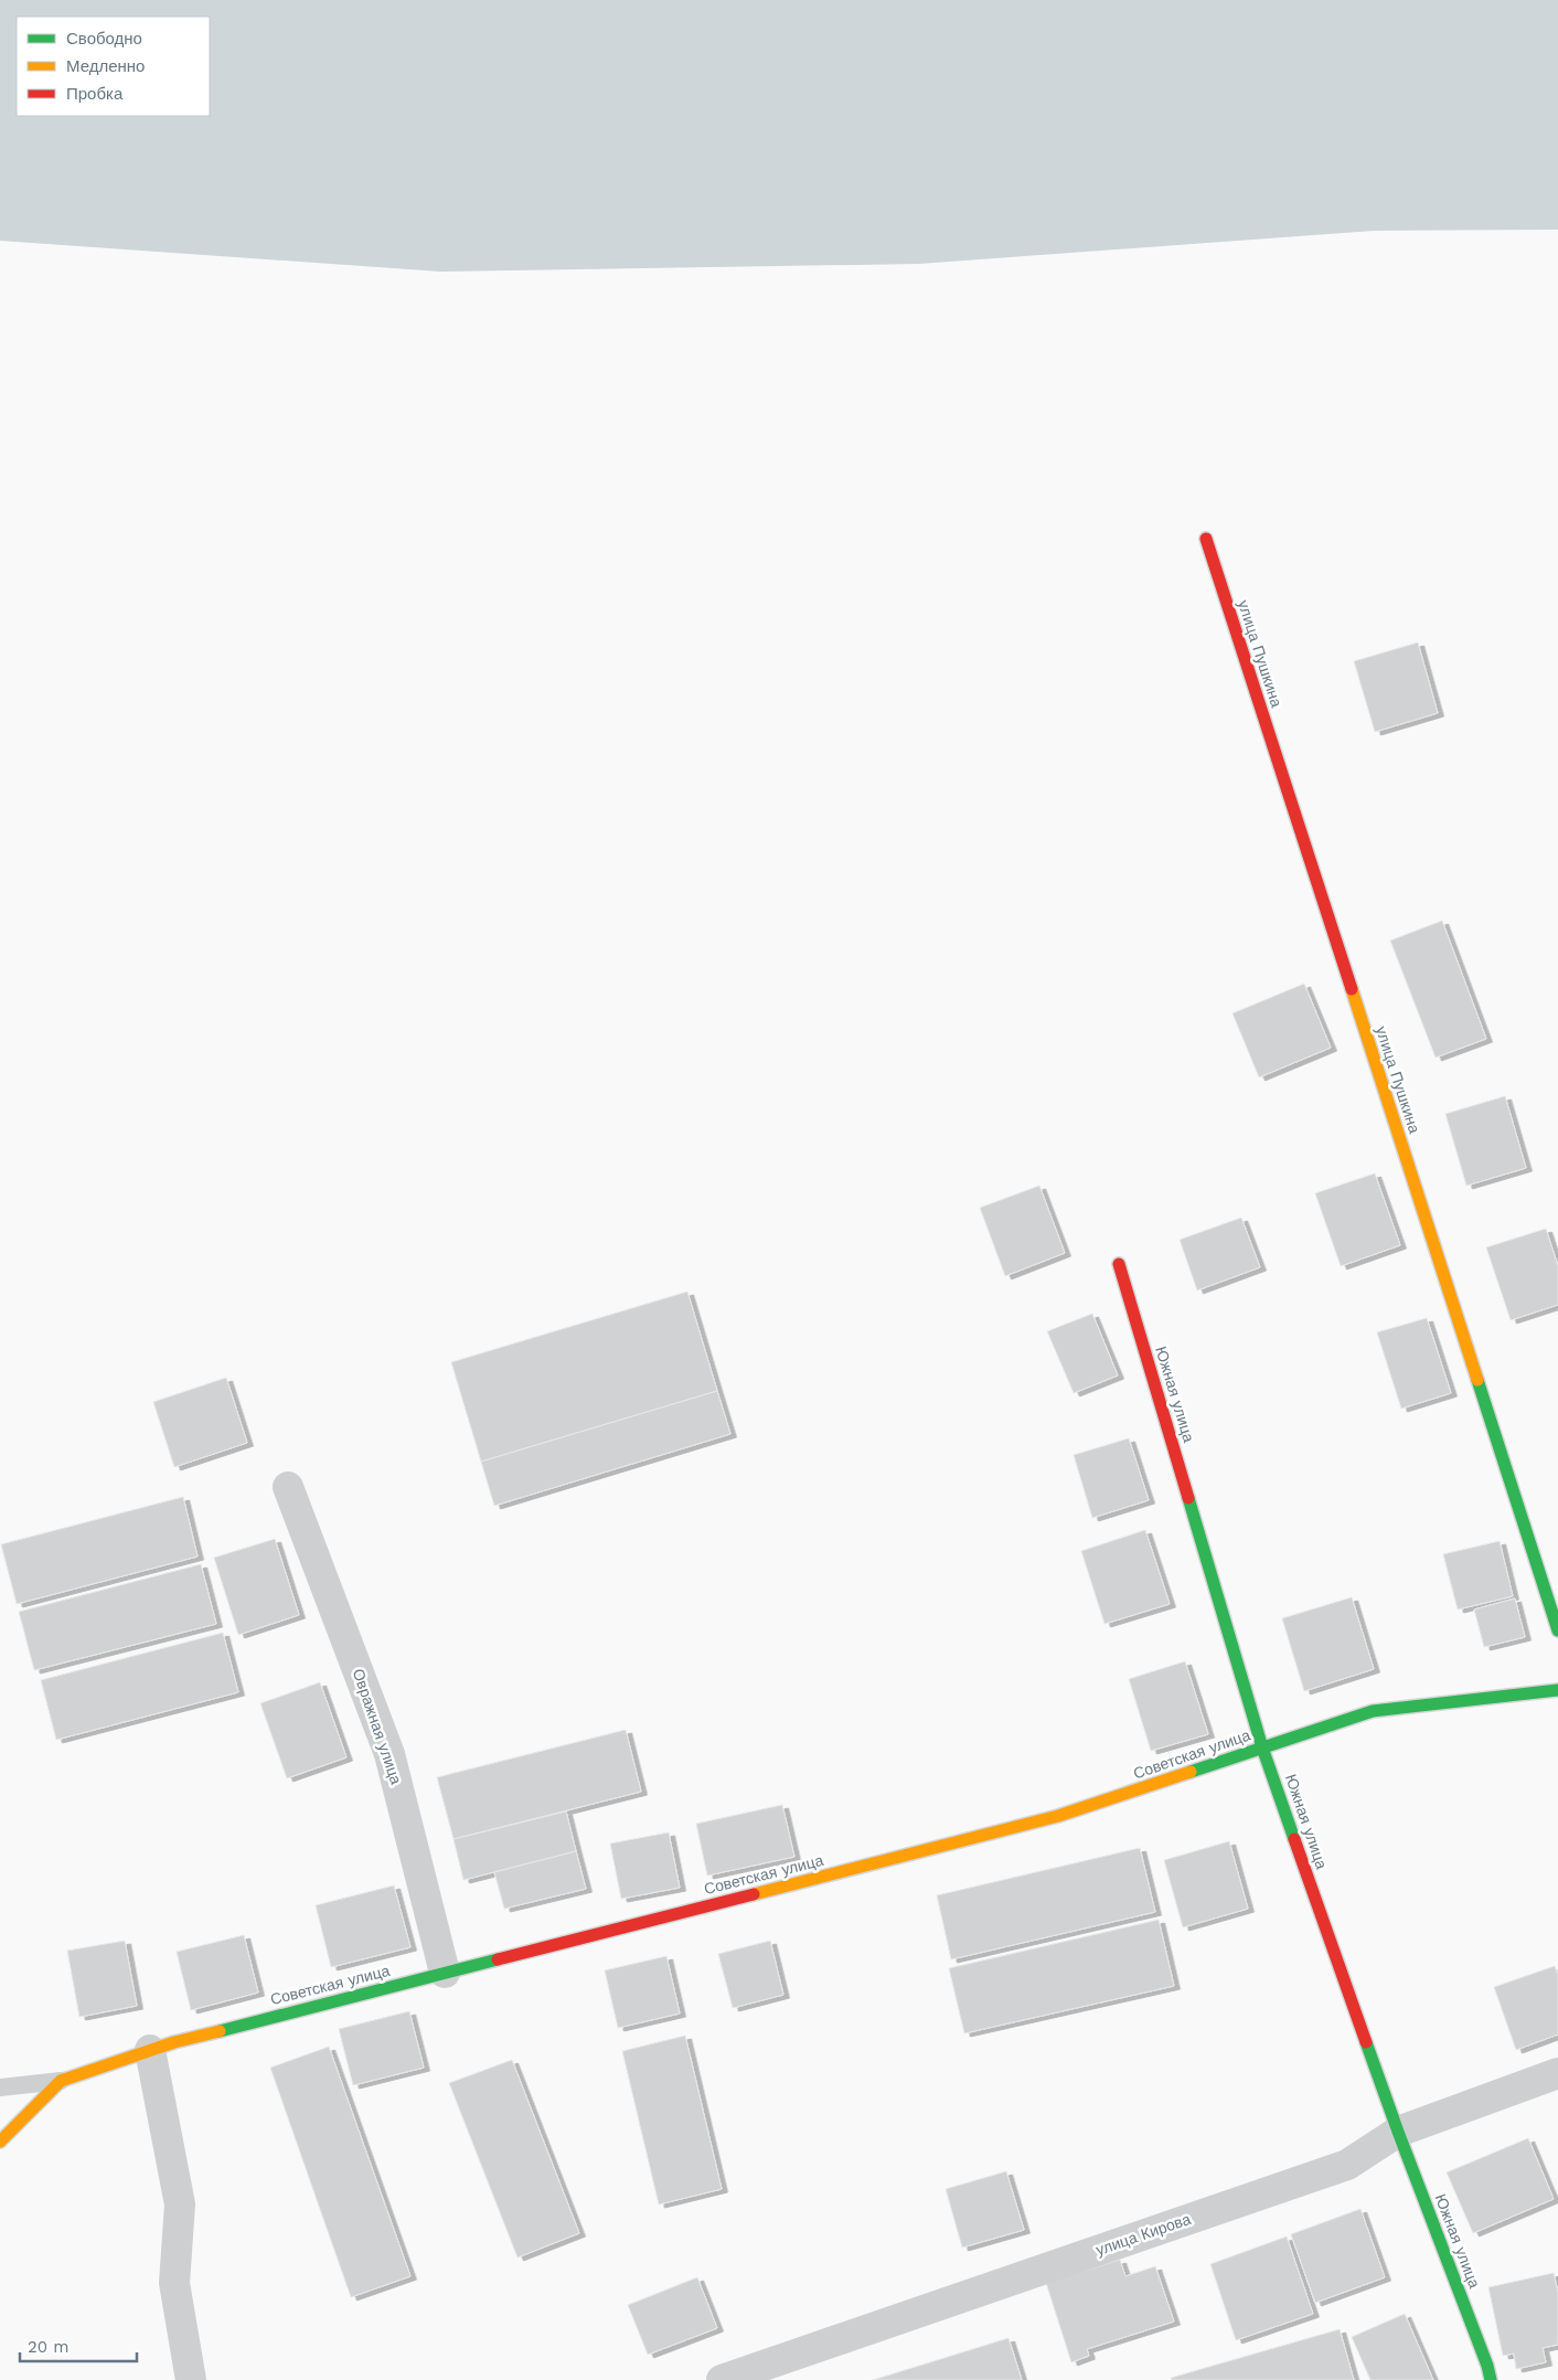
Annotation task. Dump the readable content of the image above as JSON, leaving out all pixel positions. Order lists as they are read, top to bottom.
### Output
{
  "streets": {
    "street": [
      "улица Пушкина",
      "Южная улица",
      "Овражная улица",
      "Советская улица",
      "улица Кирова"
    ]
  },
  "crossings": [
    ["Южная улица", "Советская улица"],
    ["Южная улица", "улица Кирова"],
    ["Овражная улица", "Советская улица"]
  ],
  "legend": ["Свободно", "Медленно", "Пробка"],
  "scale_bar": "20 m"
}
